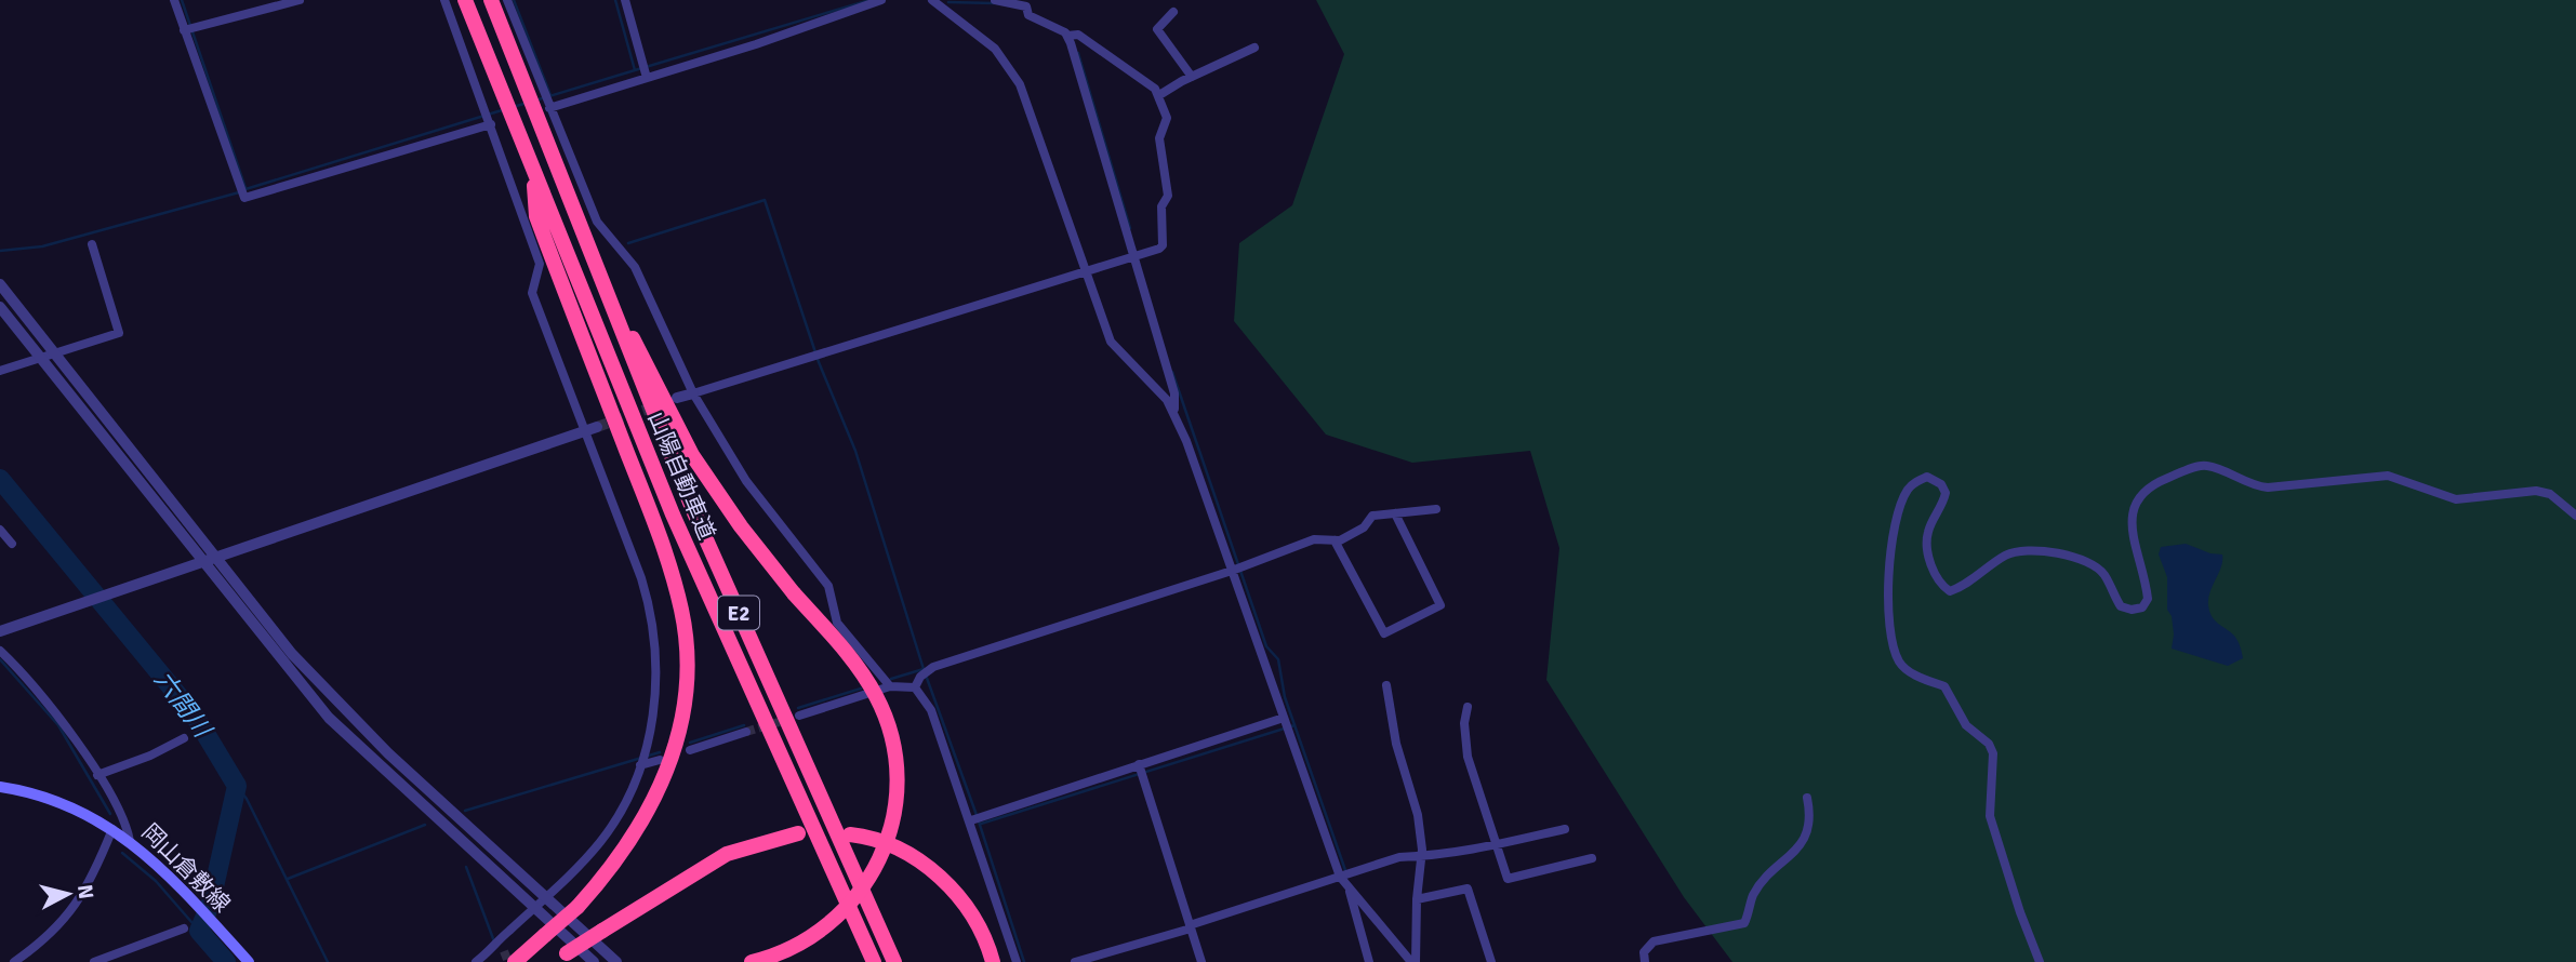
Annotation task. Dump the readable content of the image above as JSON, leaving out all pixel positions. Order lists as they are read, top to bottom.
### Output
{
  "streets": {
    "highway": ["山陽自動車道", "E2"],
    "main road": ["岡山倉敷線"]
  },
  "water": ["六間川"],
  "north": "right"
}
